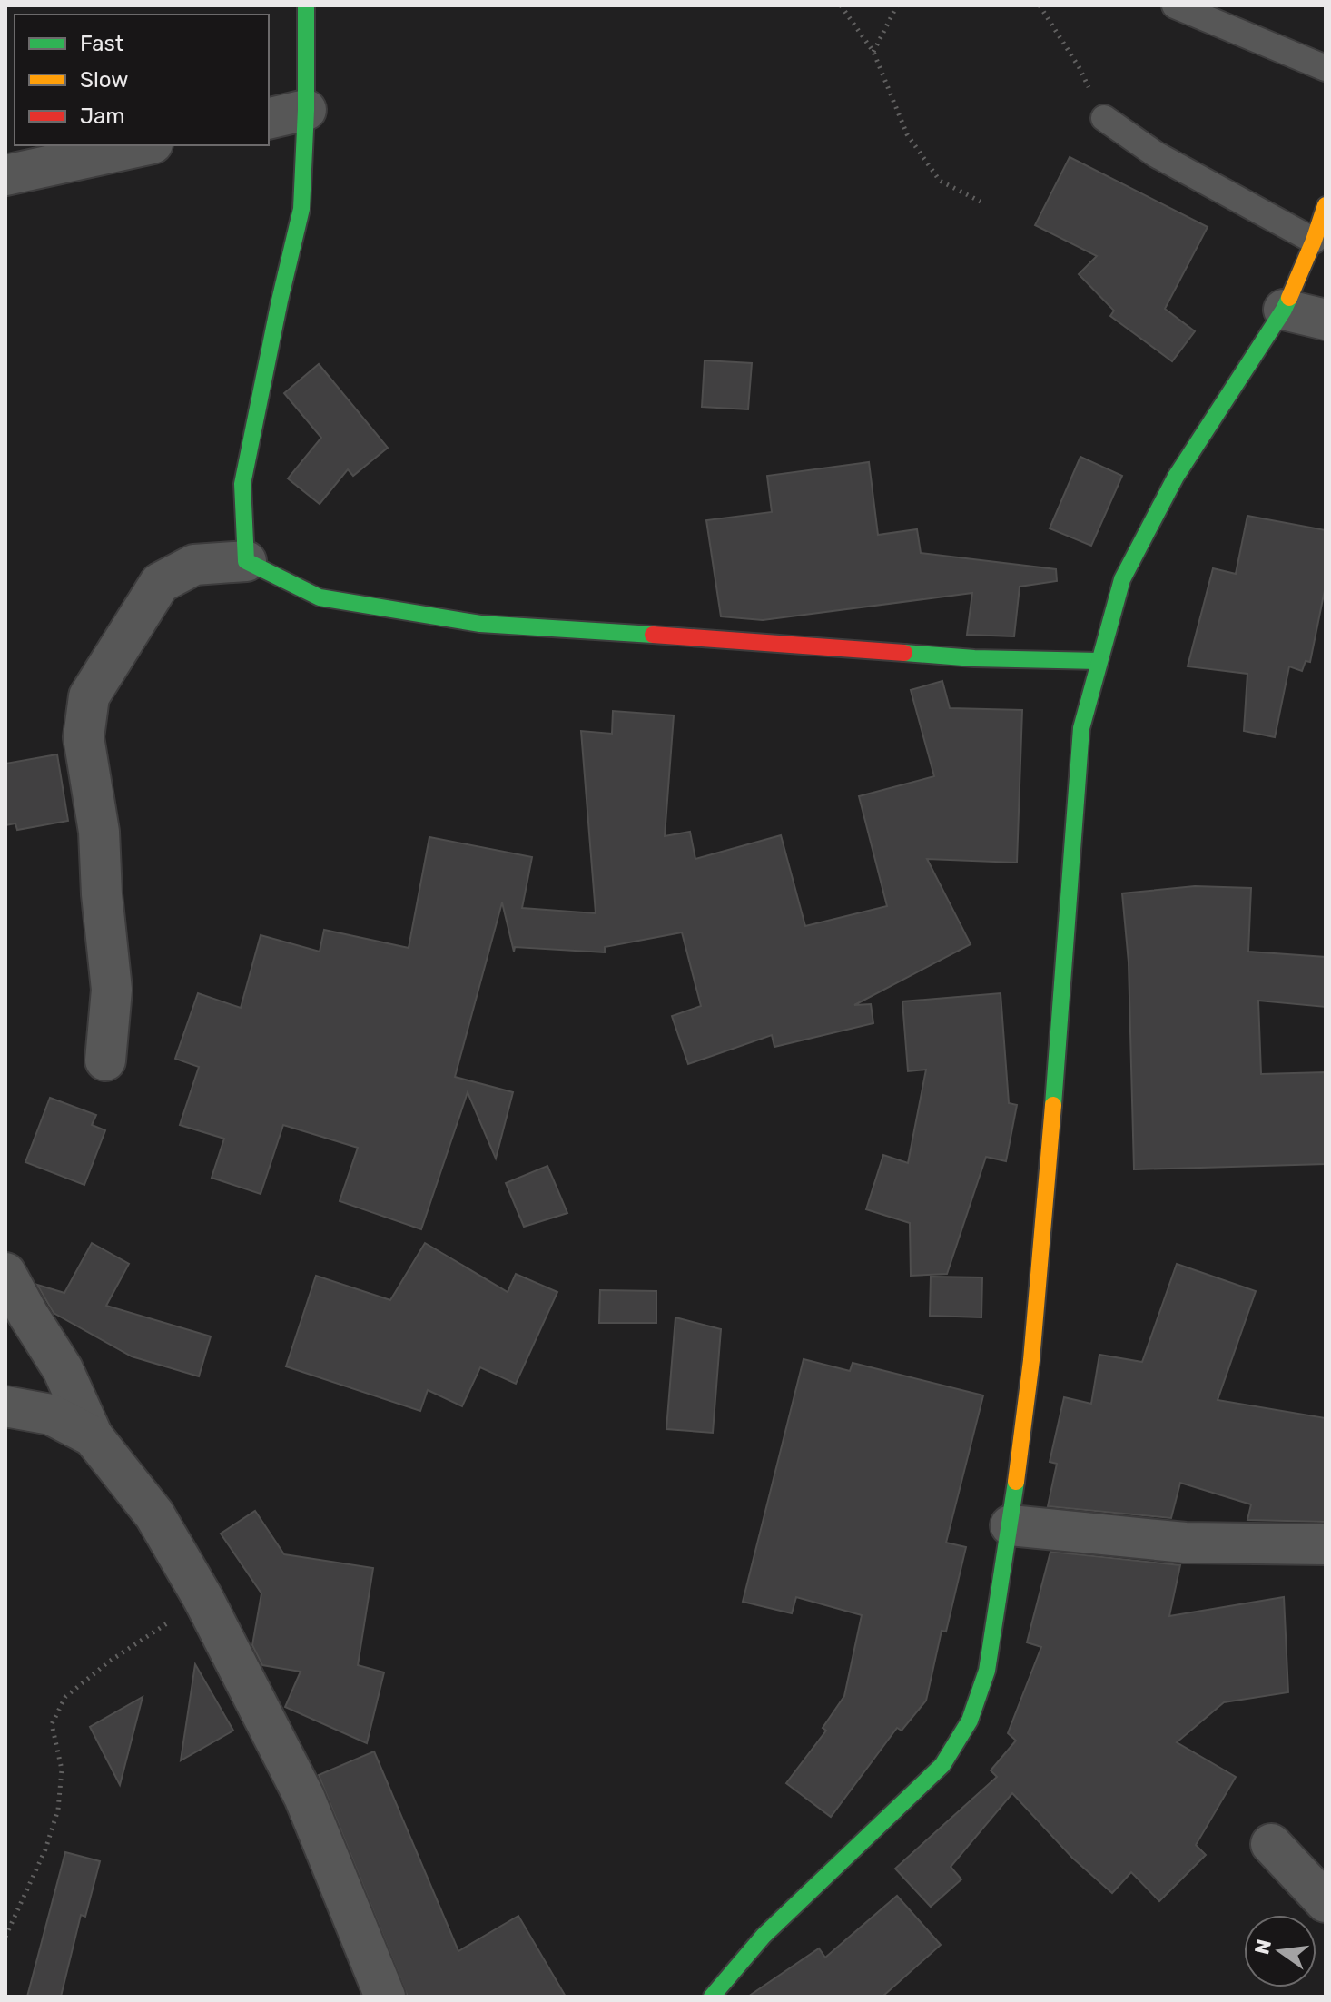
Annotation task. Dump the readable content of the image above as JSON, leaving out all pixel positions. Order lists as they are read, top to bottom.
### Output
{
  "legend": ["Fast", "Slow", "Jam"],
  "north": "left"
}
